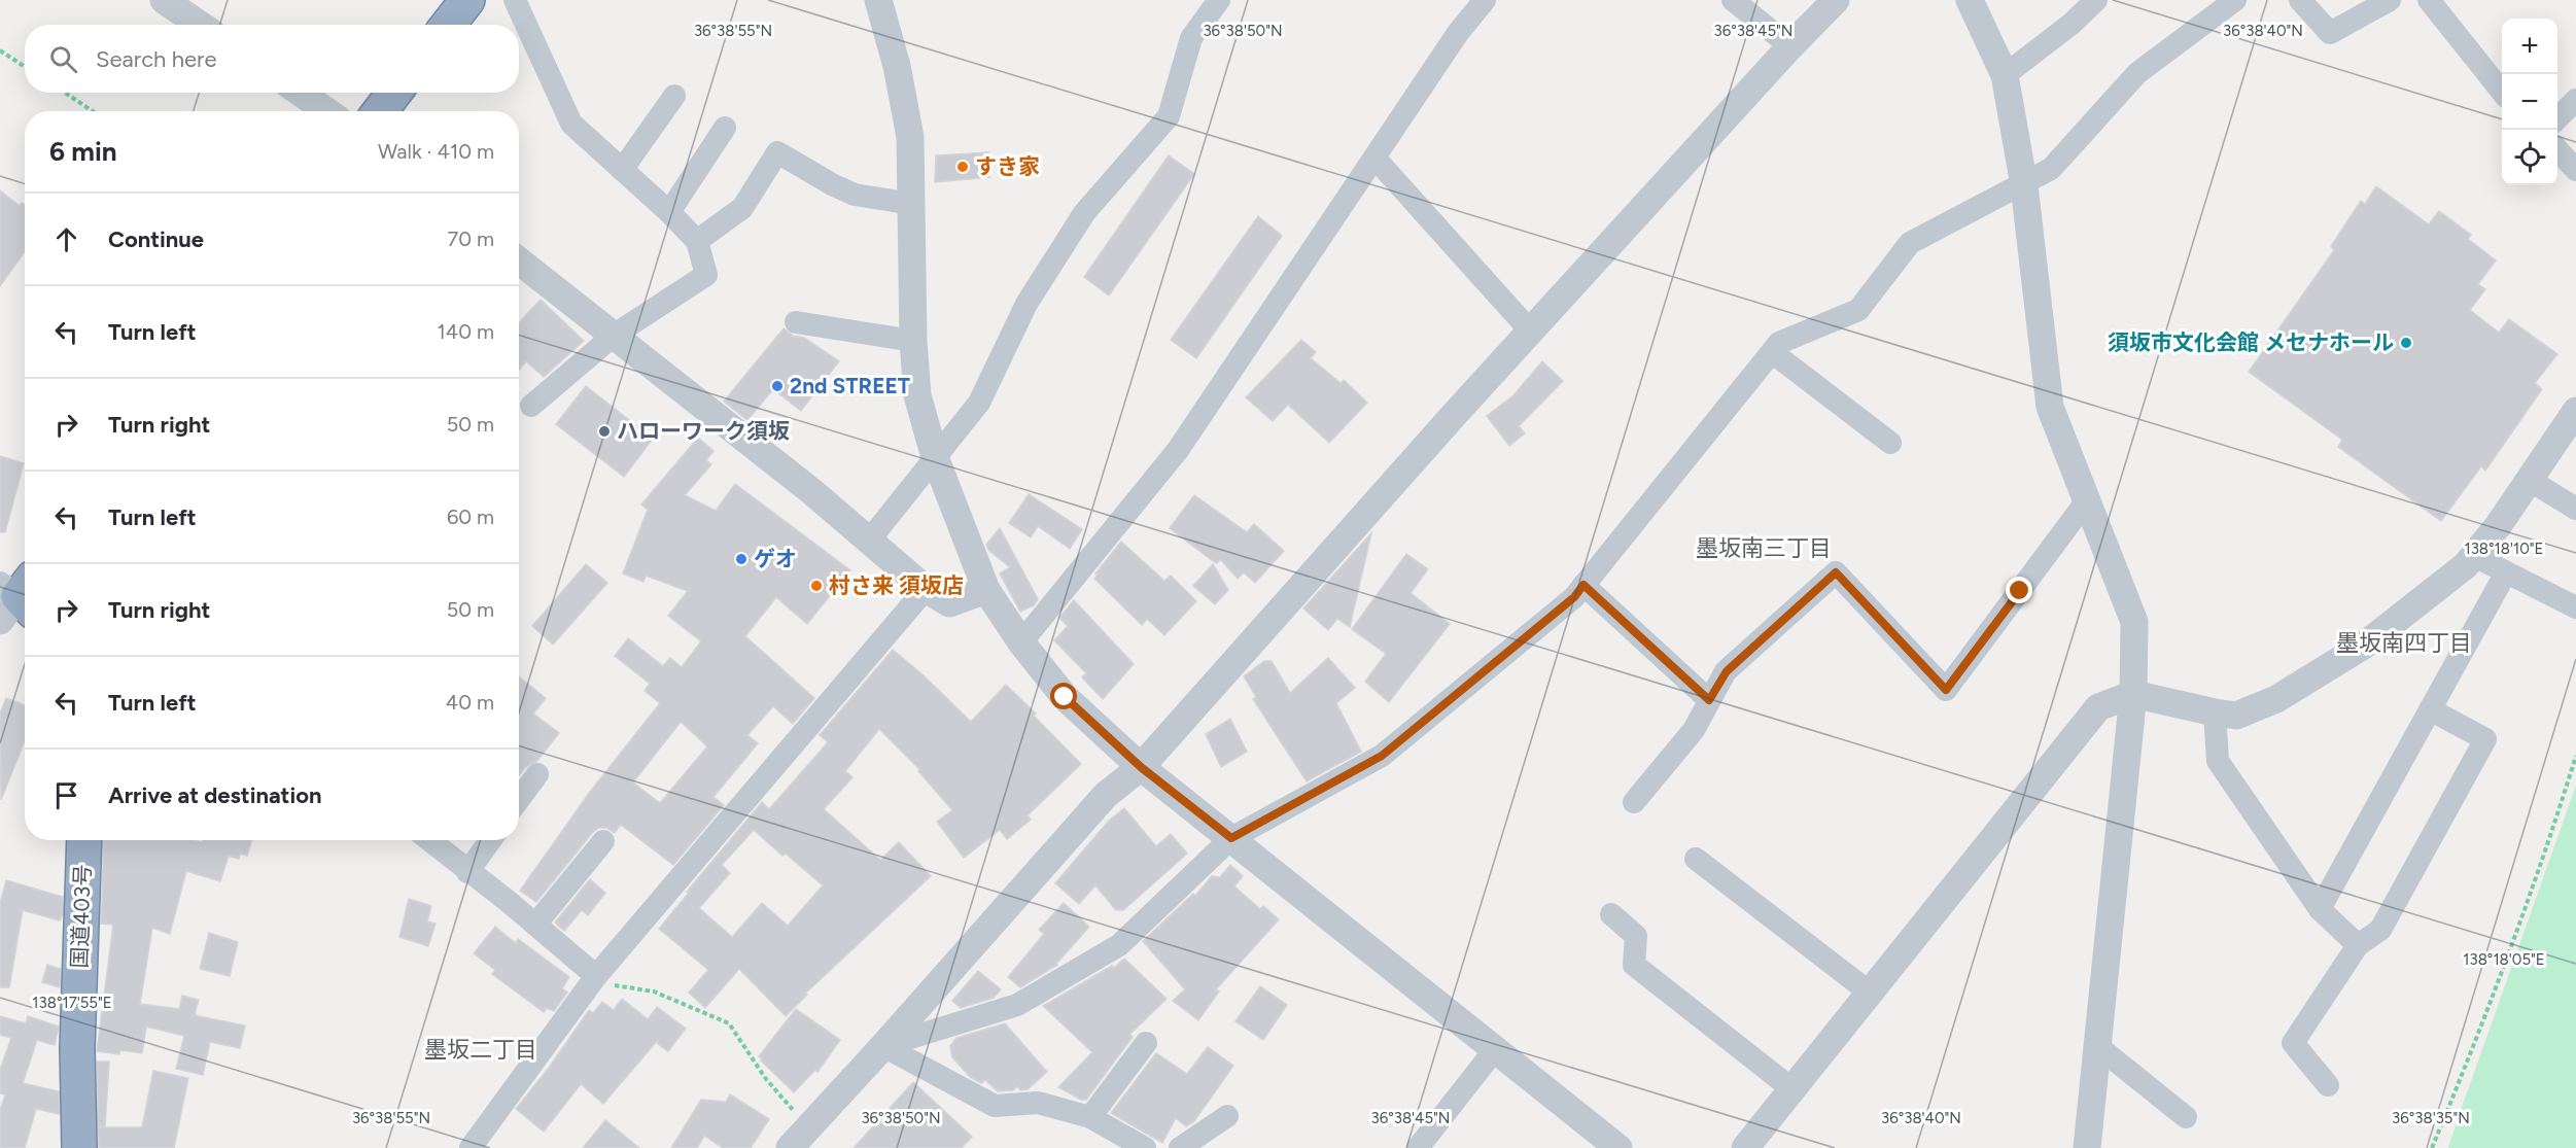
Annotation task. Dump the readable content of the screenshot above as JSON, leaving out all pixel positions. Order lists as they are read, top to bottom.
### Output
{
  "streets": {
    "highway": ["国道403号"]
  },
  "districts": ["墨坂南三丁目", "墨坂南四丁目", "墨坂二丁目"],
  "places": [
    "すき家",
    "須坂市文化会館 メセナホール",
    "2nd STREET",
    "ハローワーク須坂",
    "ゲオ",
    "村さ来 須坂店"
  ],
  "page": {
    "map_buttons": ["+", "−"],
    "search": "Search here",
    "heading": ["6 min", "Walk · 410 m"],
    "list": [
      ["Continue", "70 m"],
      ["Turn left", "140 m"],
      ["Turn right", "50 m"],
      ["Turn left", "60 m"],
      ["Turn right", "50 m"],
      ["Turn left", "40 m"],
      "Arrive at destination"
    ]
  },
  "coordinates": [
    "36°38'55\"N",
    "36°38'50\"N",
    "36°38'45\"N",
    "36°38'40\"N",
    "138°18'10\"E",
    "138°18'05\"E",
    "138°17'55\"E",
    "36°38'35\"N"
  ]
}
